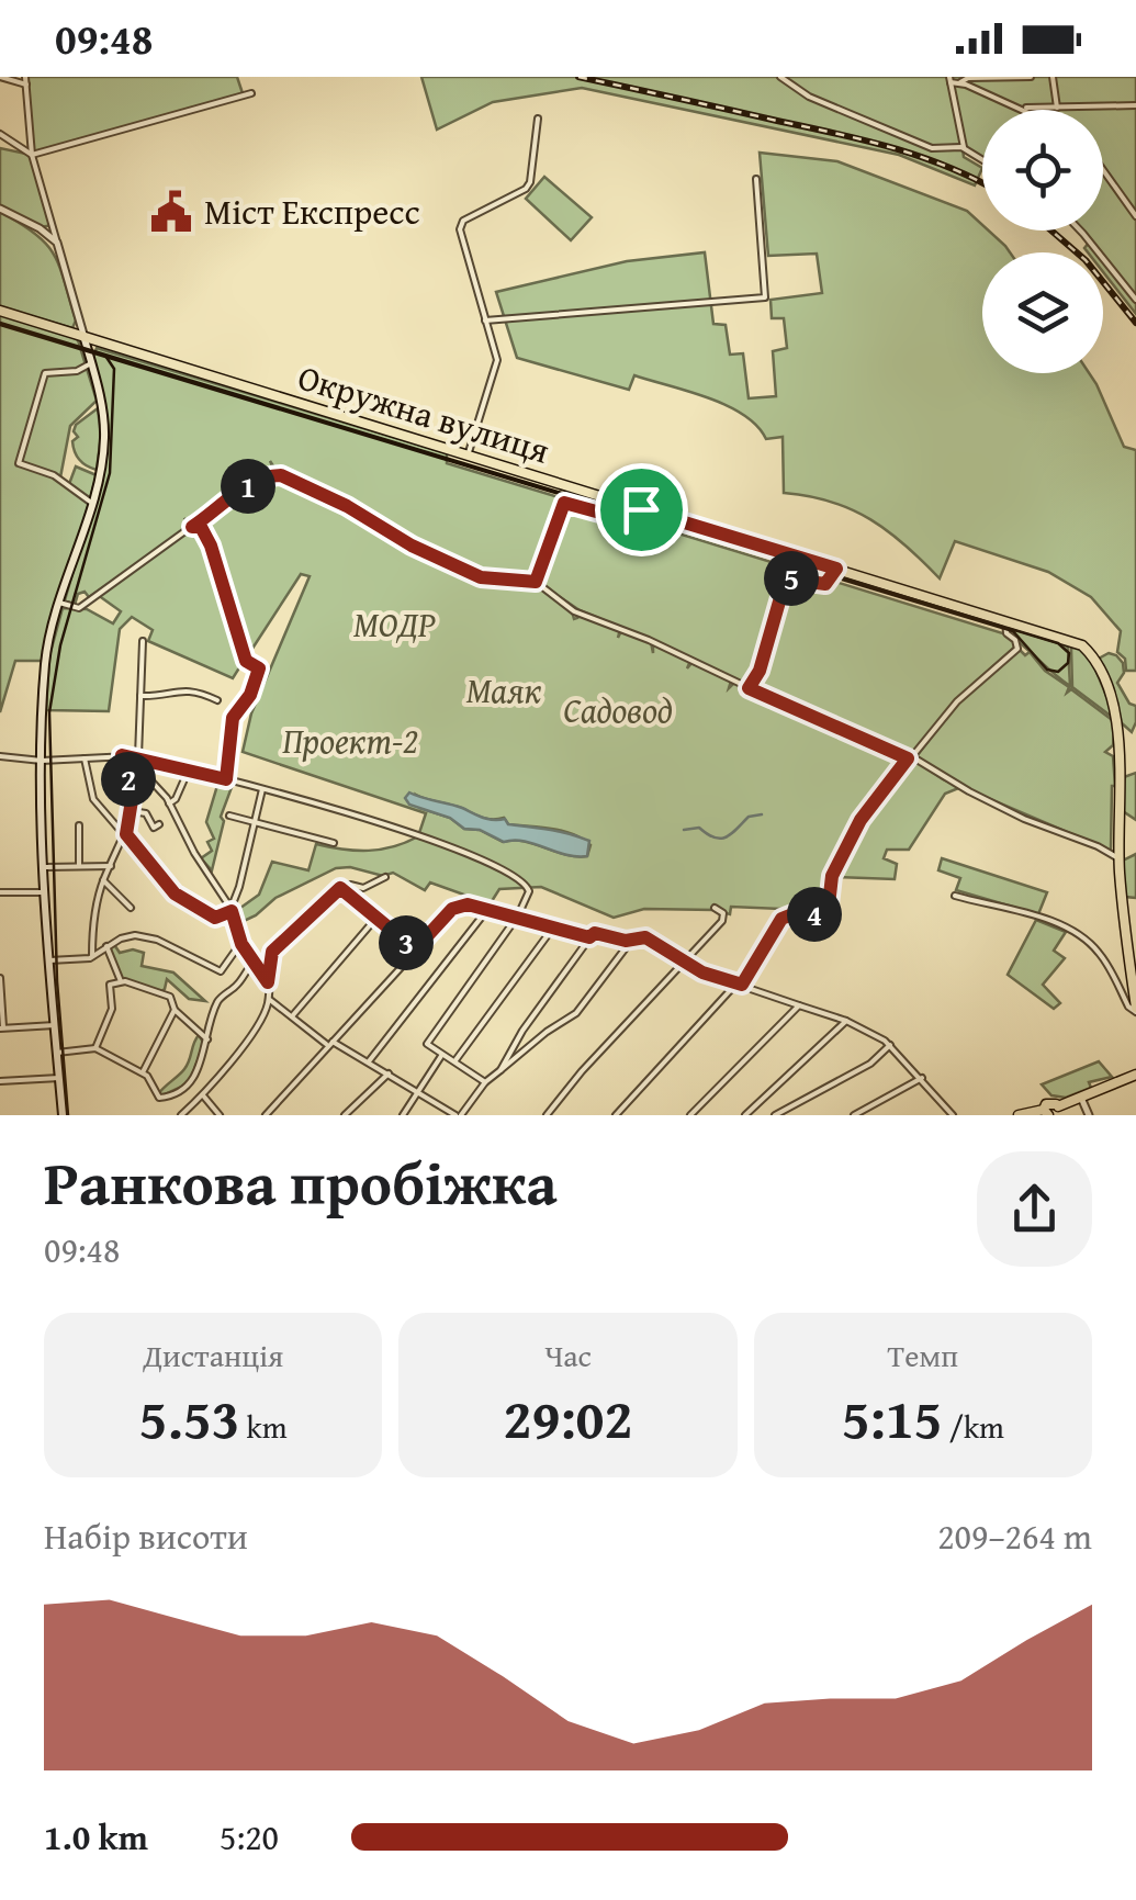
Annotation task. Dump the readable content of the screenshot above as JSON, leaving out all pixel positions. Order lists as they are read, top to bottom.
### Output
{
  "streets": {
    "main road": ["Окружна вулиця"]
  },
  "parks": [
    "МОДР",
    "Маяк",
    "Садовод",
    "Проект-2"
  ],
  "places": {
    "public building": ["Міст Експресс"]
  },
  "page": {
    "status": "09:48",
    "pins": [
      "1",
      "5",
      "2",
      "4",
      "3"
    ],
    "heading": ["Ранкова пробіжка", "09:48"],
    "stats": [
      ["Дистанція", "5.53 km"],
      ["Час", "29:02"],
      ["Темп", "5:15 /km"]
    ],
    "chart": ["Набір висоти", "209–264 m"],
    "list": [
      {
        "name": "1.0 km",
        "note": "5:20"
      }
    ]
  }
}
